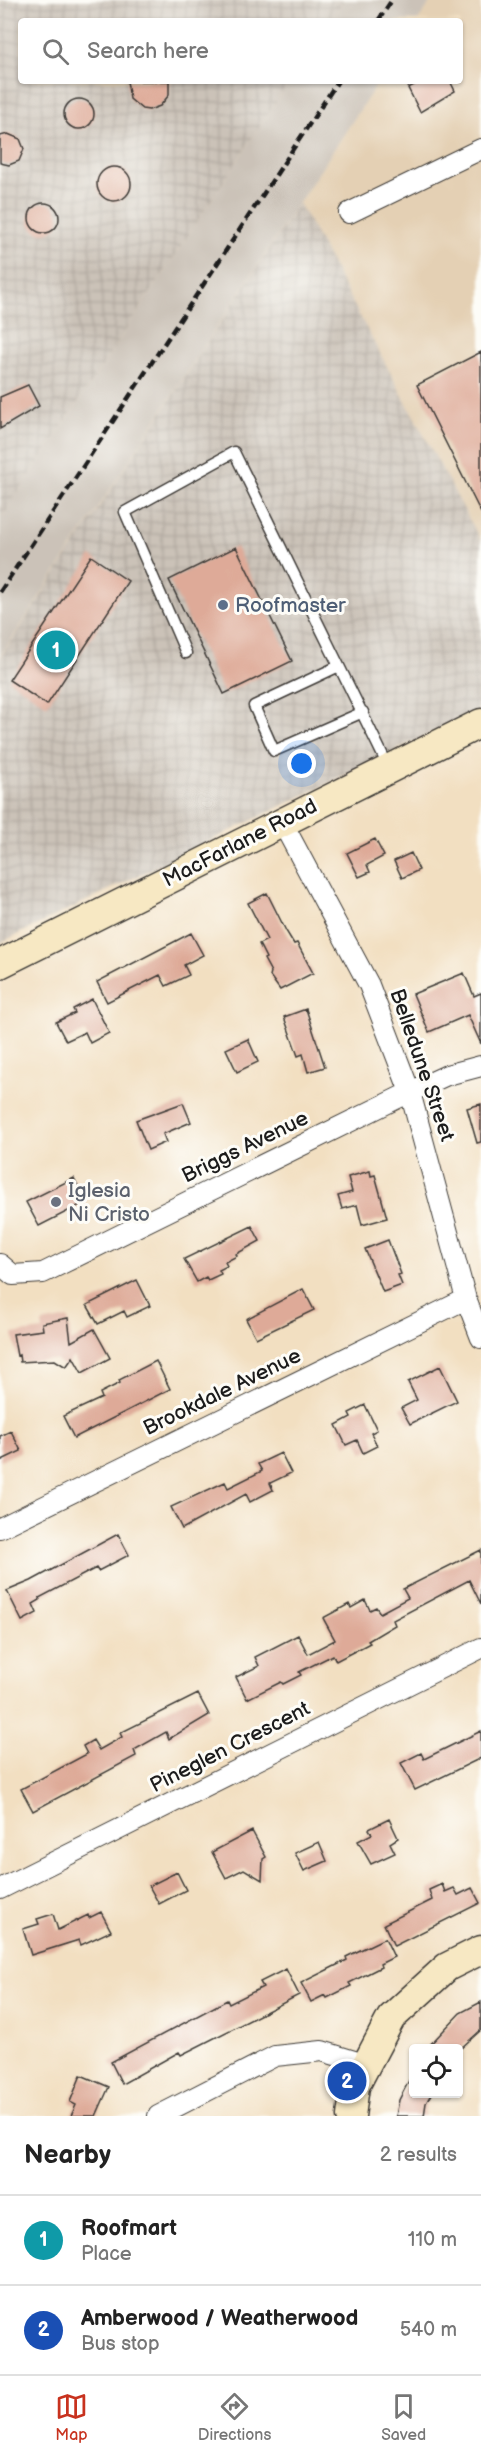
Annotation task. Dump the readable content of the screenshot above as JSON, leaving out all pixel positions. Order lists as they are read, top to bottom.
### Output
{
  "streets": {
    "street": [
      "MacFarlane Road",
      "Belledune Street",
      "Briggs Avenue",
      "Brookdale Avenue",
      "Pineglen Crescent"
    ]
  },
  "crossings": [
    ["MacFarlane Road", "Belledune Street"],
    ["Belledune Street", "Briggs Avenue"],
    ["Belledune Street", "Brookdale Avenue"]
  ],
  "places": ["Roofmaster", "Iglesia Ni Cristo"],
  "page": {
    "search": "Search here",
    "pins": ["1", "2"],
    "heading": ["Nearby", "2 results"],
    "list": [
      {
        "mark": "1",
        "name": "Roofmart",
        "note": "Place",
        "value": "110 m"
      },
      {
        "mark": "2",
        "name": "Amberwood / Weatherwood",
        "note": "Bus stop",
        "value": "540 m"
      }
    ],
    "nav": ["Map", "Directions", "Saved"]
  }
}
